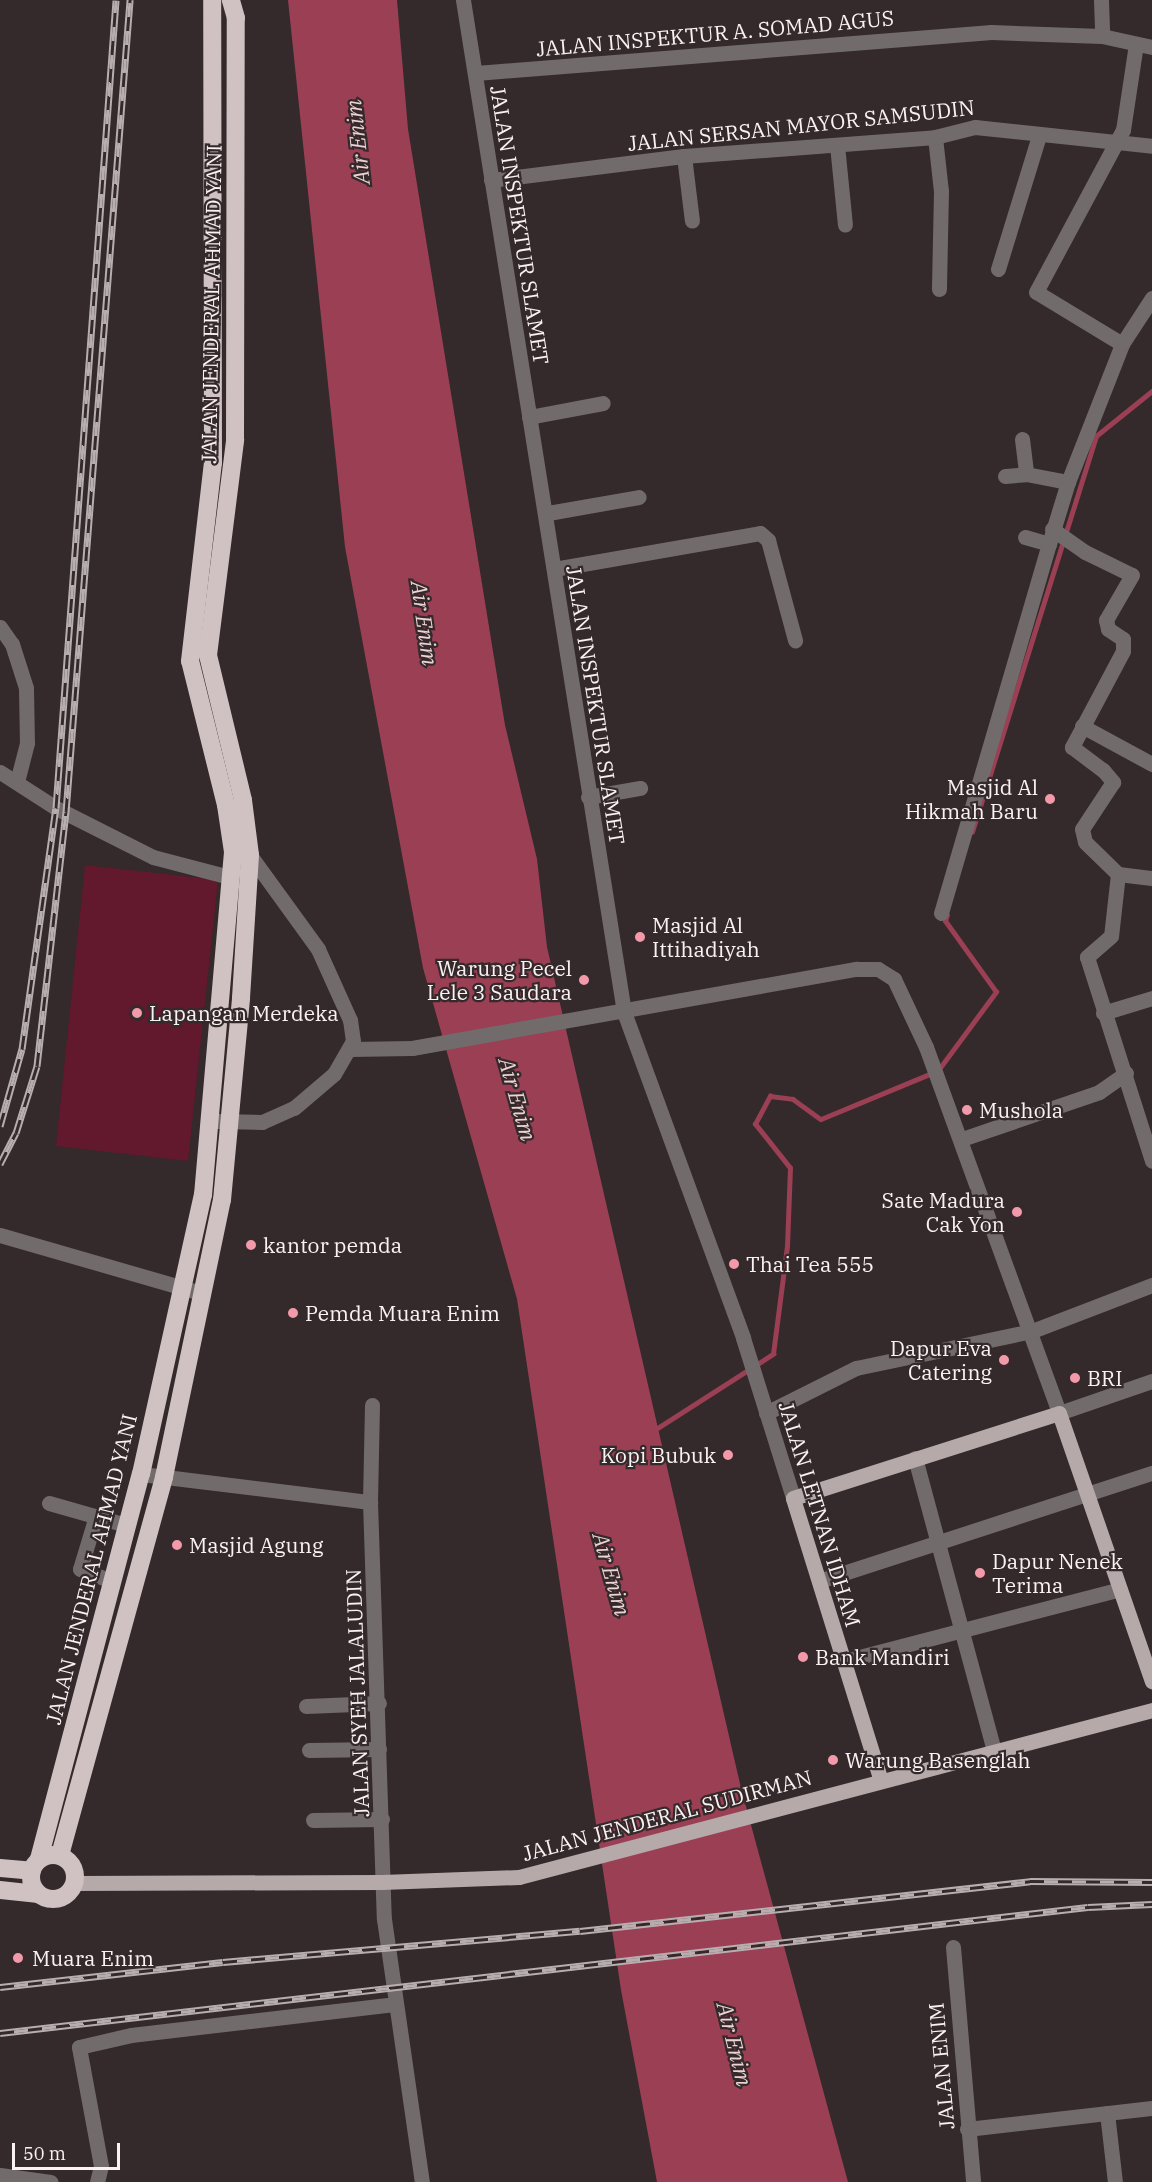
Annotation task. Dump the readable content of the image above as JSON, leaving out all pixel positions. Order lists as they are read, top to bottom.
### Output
{
  "streets": {
    "highway": ["JALAN JENDERAL AHMAD YANI"],
    "main road": ["JALAN LETNAN IDHAM", "JALAN JENDERAL SUDIRMAN"],
    "street": [
      "JALAN INSPEKTUR A. SOMAD AGUS",
      "JALAN SERSAN MAYOR SAMSUDIN",
      "JALAN INSPEKTUR SLAMET",
      "JALAN SYEH JALALUDIN",
      "JALAN ENIM"
    ]
  },
  "crossings": [
    ["JALAN INSPEKTUR A. SOMAD AGUS", "JALAN INSPEKTUR SLAMET"],
    ["JALAN SERSAN MAYOR SAMSUDIN", "JALAN INSPEKTUR SLAMET"],
    ["JALAN INSPEKTUR SLAMET", "JALAN LETNAN IDHAM"],
    ["JALAN JENDERAL AHMAD YANI", "JALAN JENDERAL SUDIRMAN"],
    ["JALAN LETNAN IDHAM", "JALAN JENDERAL SUDIRMAN"],
    ["JALAN SYEH JALALUDIN", "JALAN JENDERAL SUDIRMAN"]
  ],
  "water": ["Air Enim"],
  "places": [
    "Masjid Al Hikmah Baru",
    "Masjid Al Ittihadiyah",
    "Warung Pecel Lele 3 Saudara",
    "Lapangan Merdeka",
    "Mushola",
    "Sate Madura Cak Yon",
    "kantor pemda",
    "Thai Tea 555",
    "Pemda Muara Enim",
    "Dapur Eva Catering",
    "BRI",
    "Kopi Bubuk",
    "Masjid Agung",
    "Dapur Nenek Terima",
    "Bank Mandiri",
    "Warung Basenglah",
    "Muara Enim"
  ],
  "scale_bar": "50 m"
}
